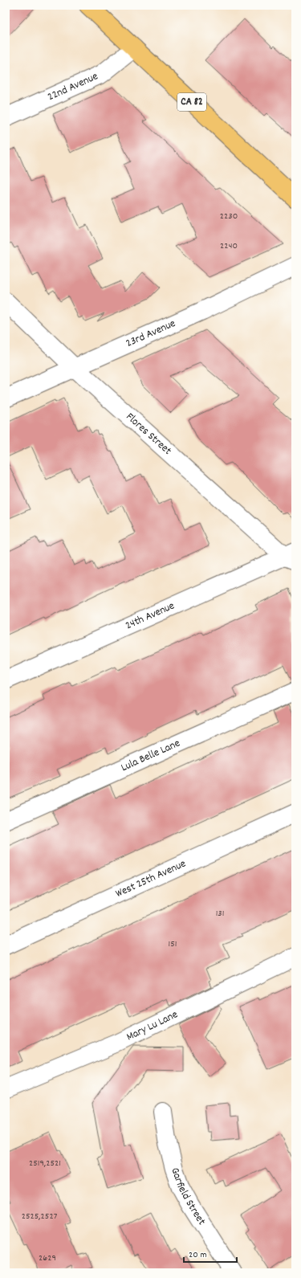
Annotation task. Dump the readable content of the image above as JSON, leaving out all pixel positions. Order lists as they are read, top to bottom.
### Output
{
  "streets": {
    "main road": ["CA 82"],
    "street": [
      "22nd Avenue",
      "23rd Avenue",
      "Flores Street",
      "24th Avenue",
      "Lula Belle Lane",
      "West 25th Avenue",
      "Mary Lu Lane",
      "Garfield Street"
    ]
  },
  "crossings": [
    ["22nd Avenue", "CA 82"],
    ["23rd Avenue", "Flores Street"],
    ["Flores Street", "24th Avenue"]
  ],
  "house_numbers": [
    "2230",
    "2240",
    "131",
    "151",
    "2519,2521",
    "2525,2527",
    "2629"
  ],
  "scale_bar": "20 m"
}
